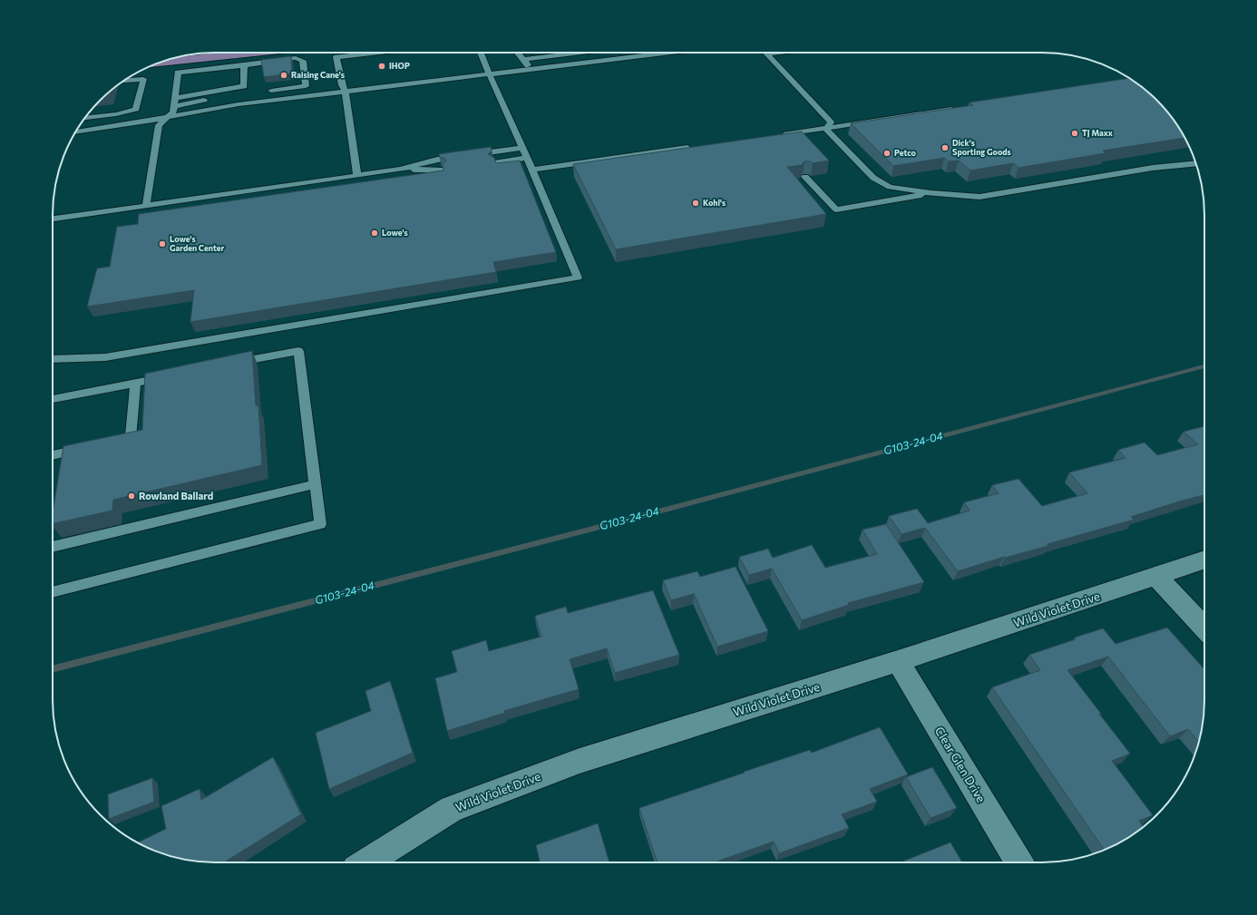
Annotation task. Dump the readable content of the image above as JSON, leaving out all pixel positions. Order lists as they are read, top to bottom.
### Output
{
  "streets": {
    "street": ["Wild Violet Drive", "Clear Glen Drive"]
  },
  "crossings": [
    ["Wild Violet Drive", "Clear Glen Drive"]
  ],
  "water": ["G103-24-04"],
  "places": [
    "IHOP",
    "Raising Cane's",
    "TJ Maxx",
    "Dick's Sporting Goods",
    "Petco",
    "Kohl's",
    "Lowe's",
    "Lowe's Garden Center",
    "Rowland Ballard"
  ]
}
